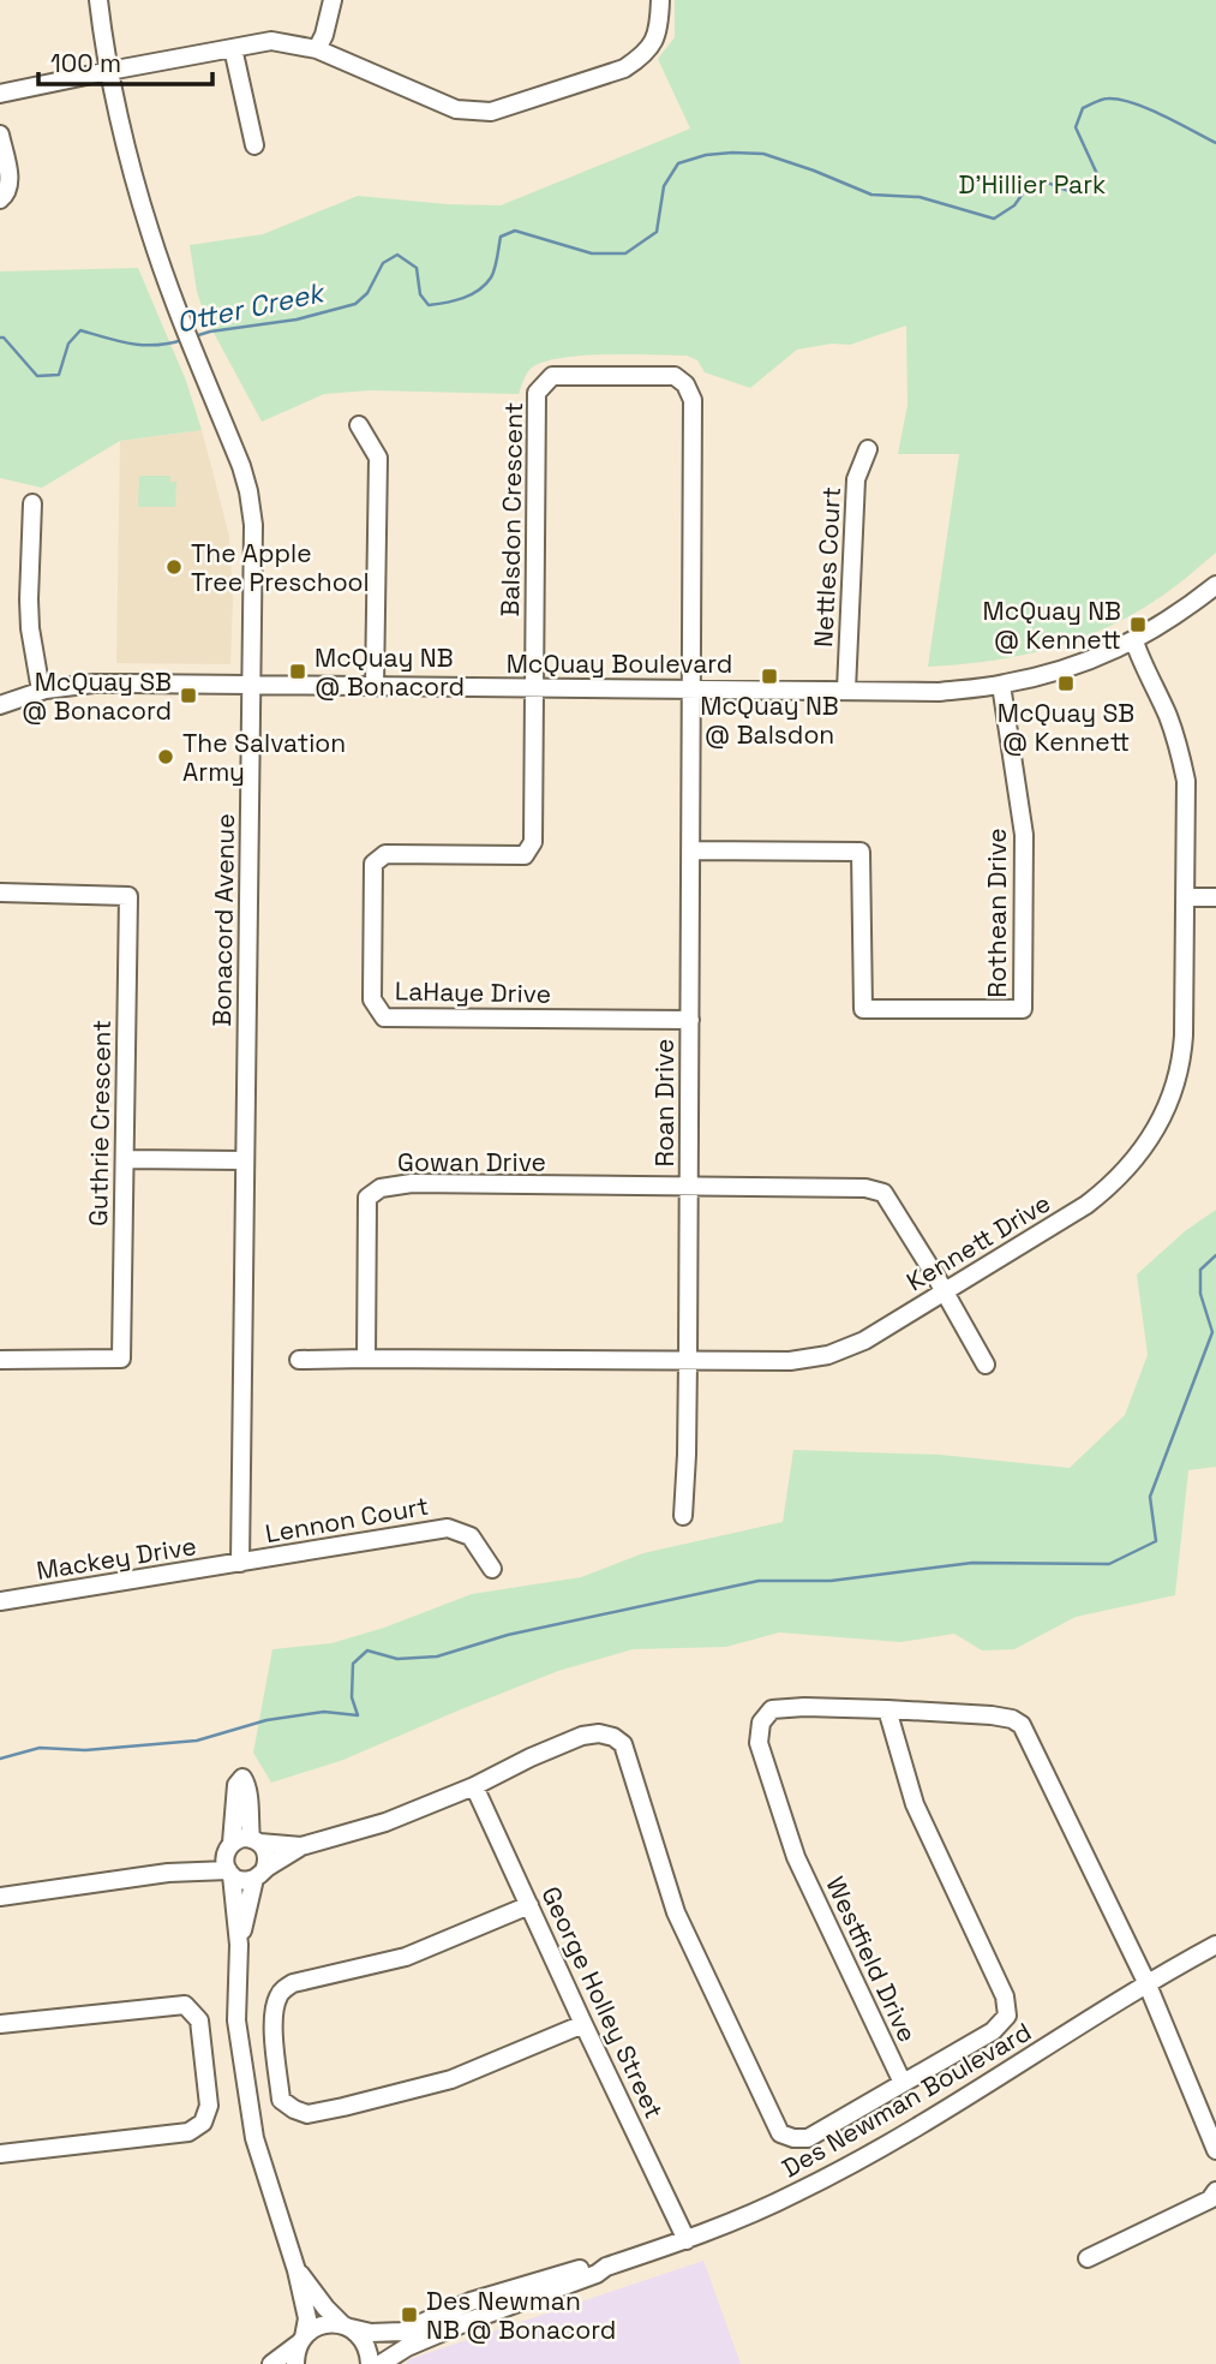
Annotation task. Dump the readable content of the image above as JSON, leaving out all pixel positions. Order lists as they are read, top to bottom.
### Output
{
  "streets": {
    "street": [
      "Balsdon Crescent",
      "Nettles Court",
      "McQuay Boulevard",
      "Rothean Drive",
      "Bonacord Avenue",
      "LaHaye Drive",
      "Roan Drive",
      "Guthrie Crescent",
      "Gowan Drive",
      "Kennett Drive",
      "Lennon Court",
      "Mackey Drive",
      "Westfield Drive",
      "George Holley Street",
      "Des Newman Boulevard"
    ]
  },
  "crossings": [
    ["Balsdon Crescent", "McQuay Boulevard"],
    ["Balsdon Crescent", "LaHaye Drive"],
    ["Balsdon Crescent", "Roan Drive"],
    ["Nettles Court", "McQuay Boulevard"],
    ["McQuay Boulevard", "Rothean Drive"],
    ["McQuay Boulevard", "Bonacord Avenue"],
    ["McQuay Boulevard", "LaHaye Drive"],
    ["McQuay Boulevard", "Roan Drive"],
    ["McQuay Boulevard", "Kennett Drive"],
    ["Rothean Drive", "Roan Drive"],
    ["Bonacord Avenue", "Lennon Court"],
    ["Bonacord Avenue", "Mackey Drive"],
    ["LaHaye Drive", "Roan Drive"],
    ["Roan Drive", "Gowan Drive"],
    ["Roan Drive", "Kennett Drive"],
    ["Gowan Drive", "Kennett Drive"],
    ["Lennon Court", "Mackey Drive"],
    ["Westfield Drive", "George Holley Street"],
    ["Westfield Drive", "Des Newman Boulevard"],
    ["George Holley Street", "Des Newman Boulevard"]
  ],
  "water": ["Otter Creek"],
  "parks": ["D'Hillier Park"],
  "places": {
    "other": ["The Apple Tree Preschool", "The Salvation Army"],
    "transit": [
      "McQuay NB @ Kennett",
      "McQuay NB @ Bonacord",
      "McQuay NB @ Balsdon",
      "McQuay SB @ Kennett",
      "McQuay SB @ Bonacord",
      "Des Newman NB @ Bonacord"
    ]
  },
  "scale_bar": "100 m"
}
